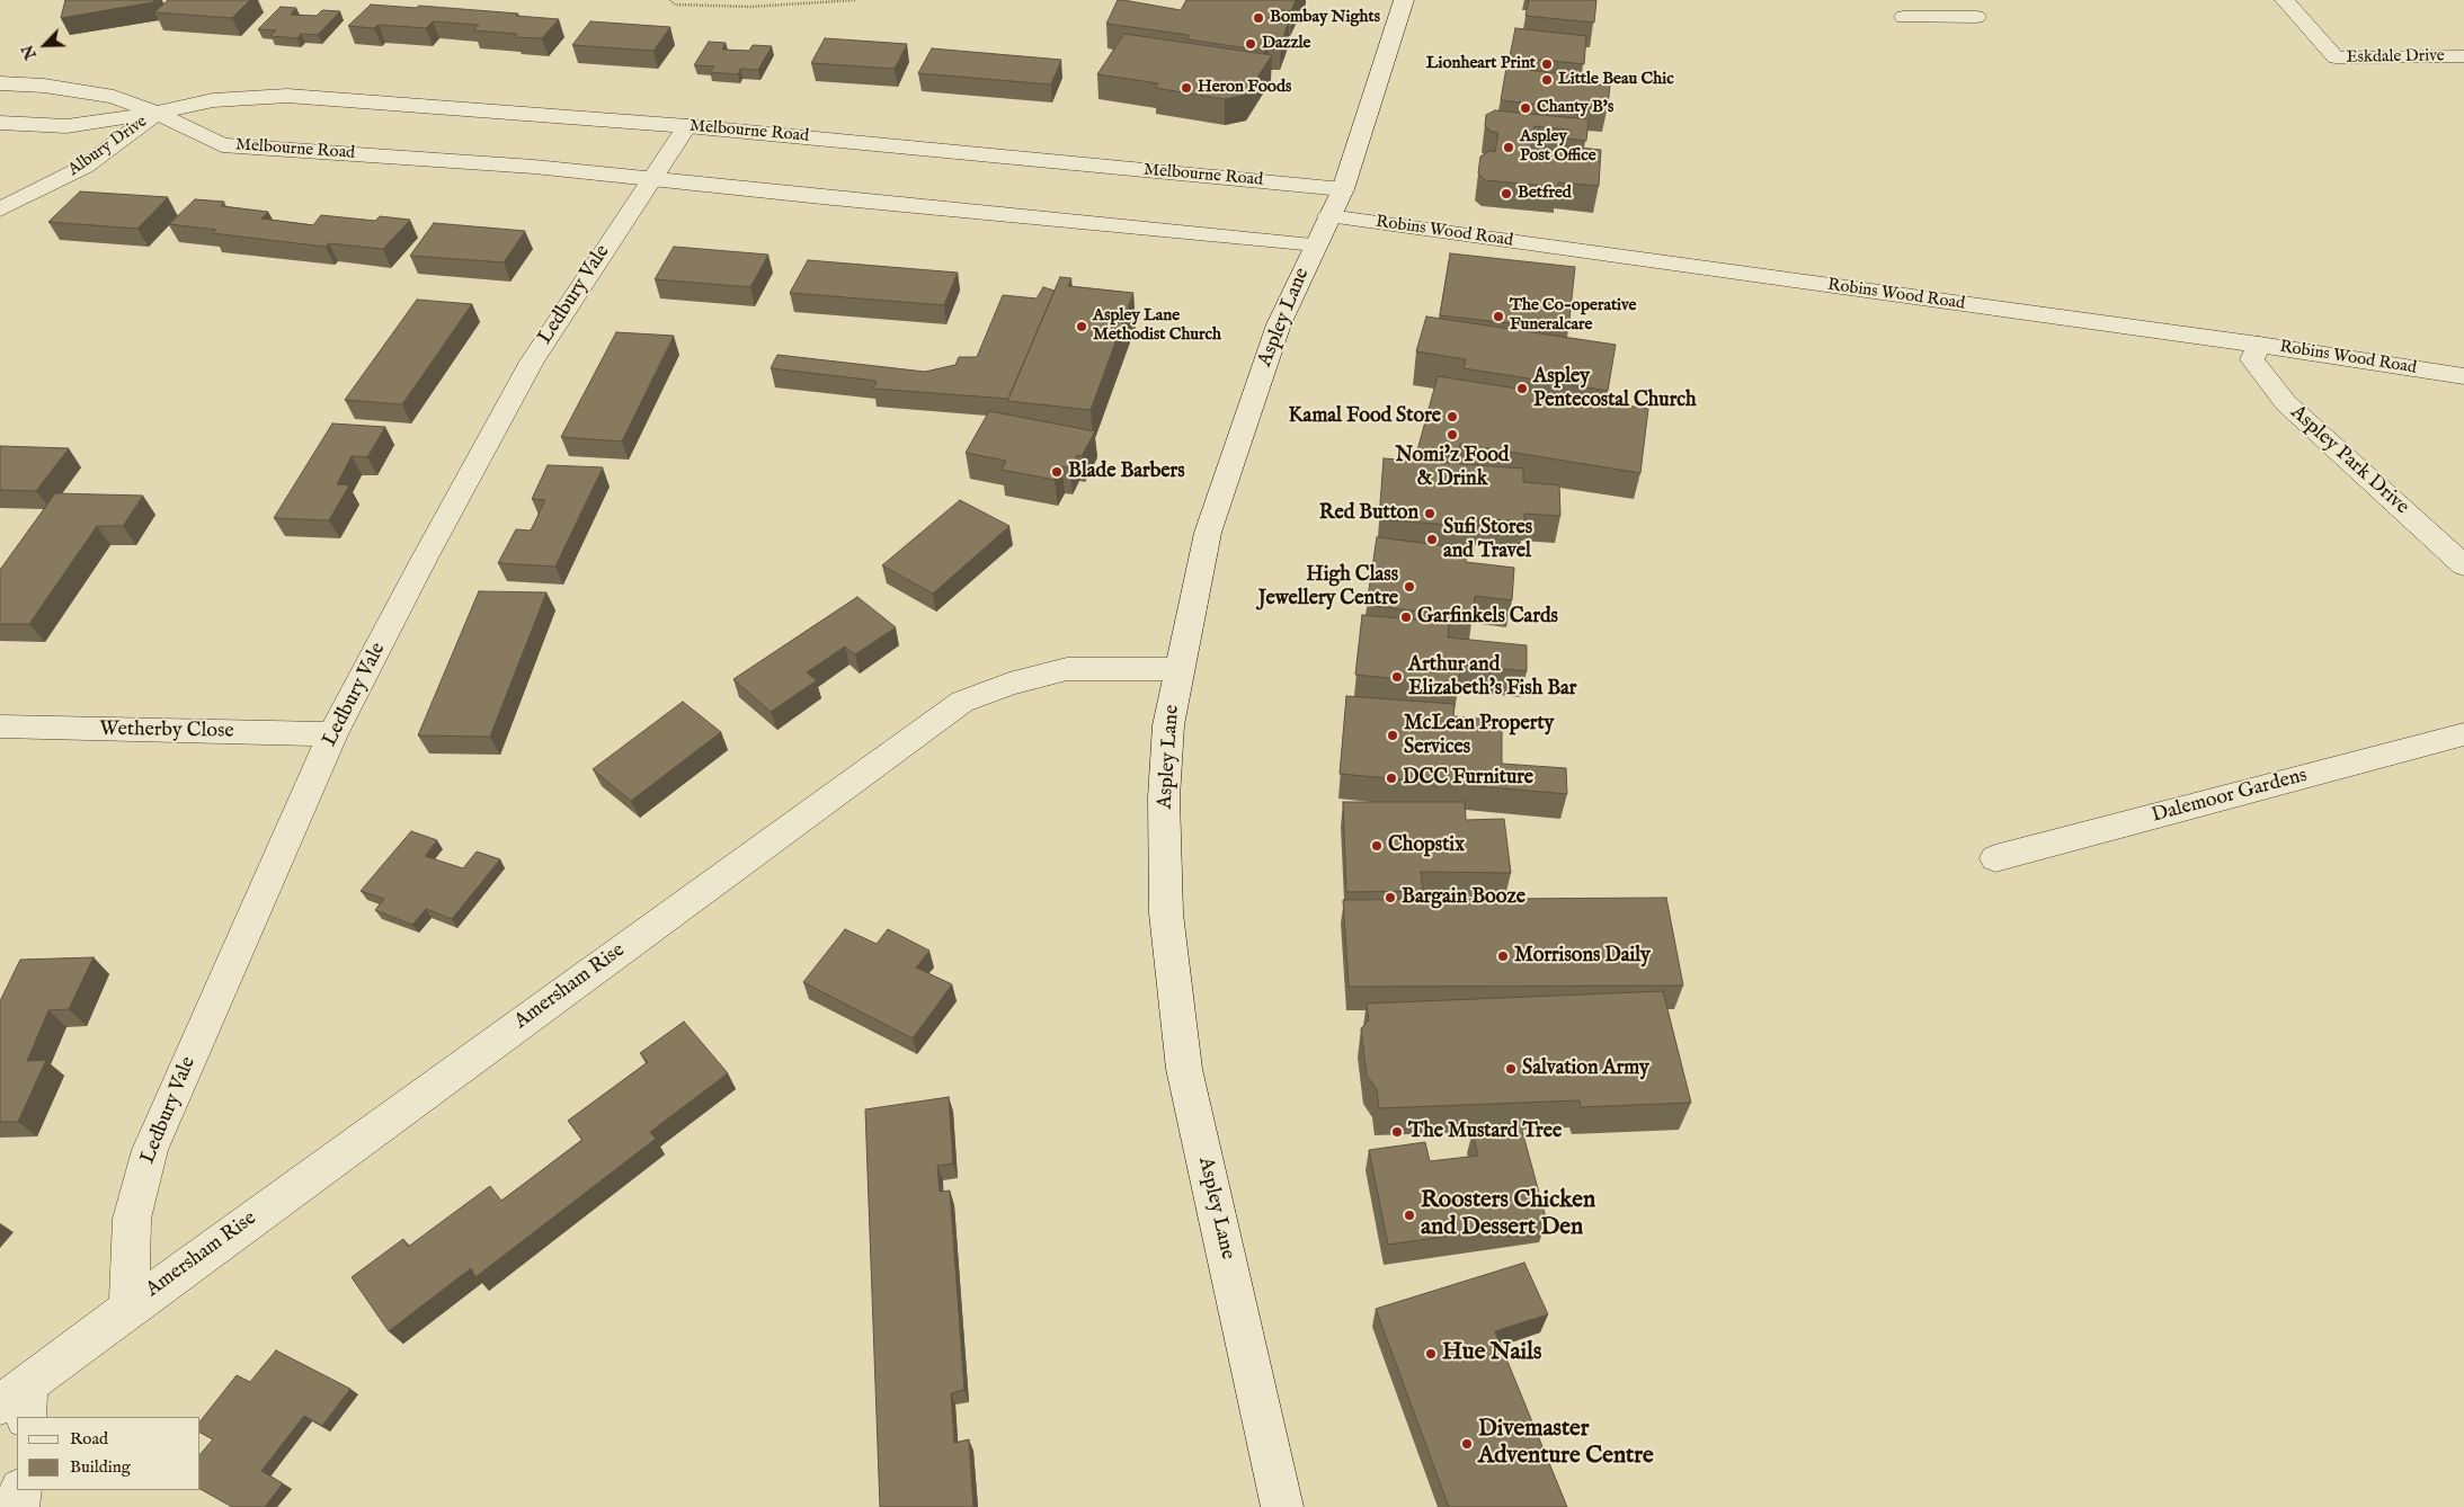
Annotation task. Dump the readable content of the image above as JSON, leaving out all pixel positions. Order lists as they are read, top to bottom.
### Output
{
  "streets": {
    "street": [
      "Eskdale Drive",
      "Melbourne Road",
      "Albury Drive",
      "Robins Wood Road",
      "Ledbury Vale",
      "Aspley Lane",
      "Aspley Park Drive",
      "Wetherby Close",
      "Dalemoor Gardens",
      "Amersham Rise"
    ]
  },
  "crossings": [
    ["Melbourne Road", "Albury Drive"],
    ["Melbourne Road", "Ledbury Vale"],
    ["Melbourne Road", "Aspley Lane"],
    ["Robins Wood Road", "Aspley Lane"],
    ["Robins Wood Road", "Aspley Park Drive"],
    ["Ledbury Vale", "Wetherby Close"],
    ["Ledbury Vale", "Amersham Rise"],
    ["Aspley Lane", "Amersham Rise"]
  ],
  "places": [
    "Bombay Nights",
    "Dazzle",
    "Lionheart Print",
    "Little Beau Chic",
    "Heron Foods",
    "Chanty B's",
    "Aspley Post Office",
    "Betfred",
    "The Co-operative Funeralcare",
    "Aspley Lane Methodist Church",
    "Aspley Pentecostal Church",
    "Kamal Food Store",
    "Nomi'z Food & Drink",
    "Blade Barbers",
    "Red Button",
    "Sufi Stores and Travel",
    "High Class Jewellery Centre",
    "Garfinkels Cards",
    "Arthur and Elizabeth's Fish Bar",
    "McLean Property Services",
    "DCC Furniture",
    "Chopstix",
    "Bargain Booze",
    "Morrisons Daily",
    "Salvation Army",
    "The Mustard Tree",
    "Roosters Chicken and Dessert Den",
    "Hue Nails",
    "Divemaster Adventure Centre"
  ],
  "legend": ["Road", "Building"],
  "north": "bottom left"
}
